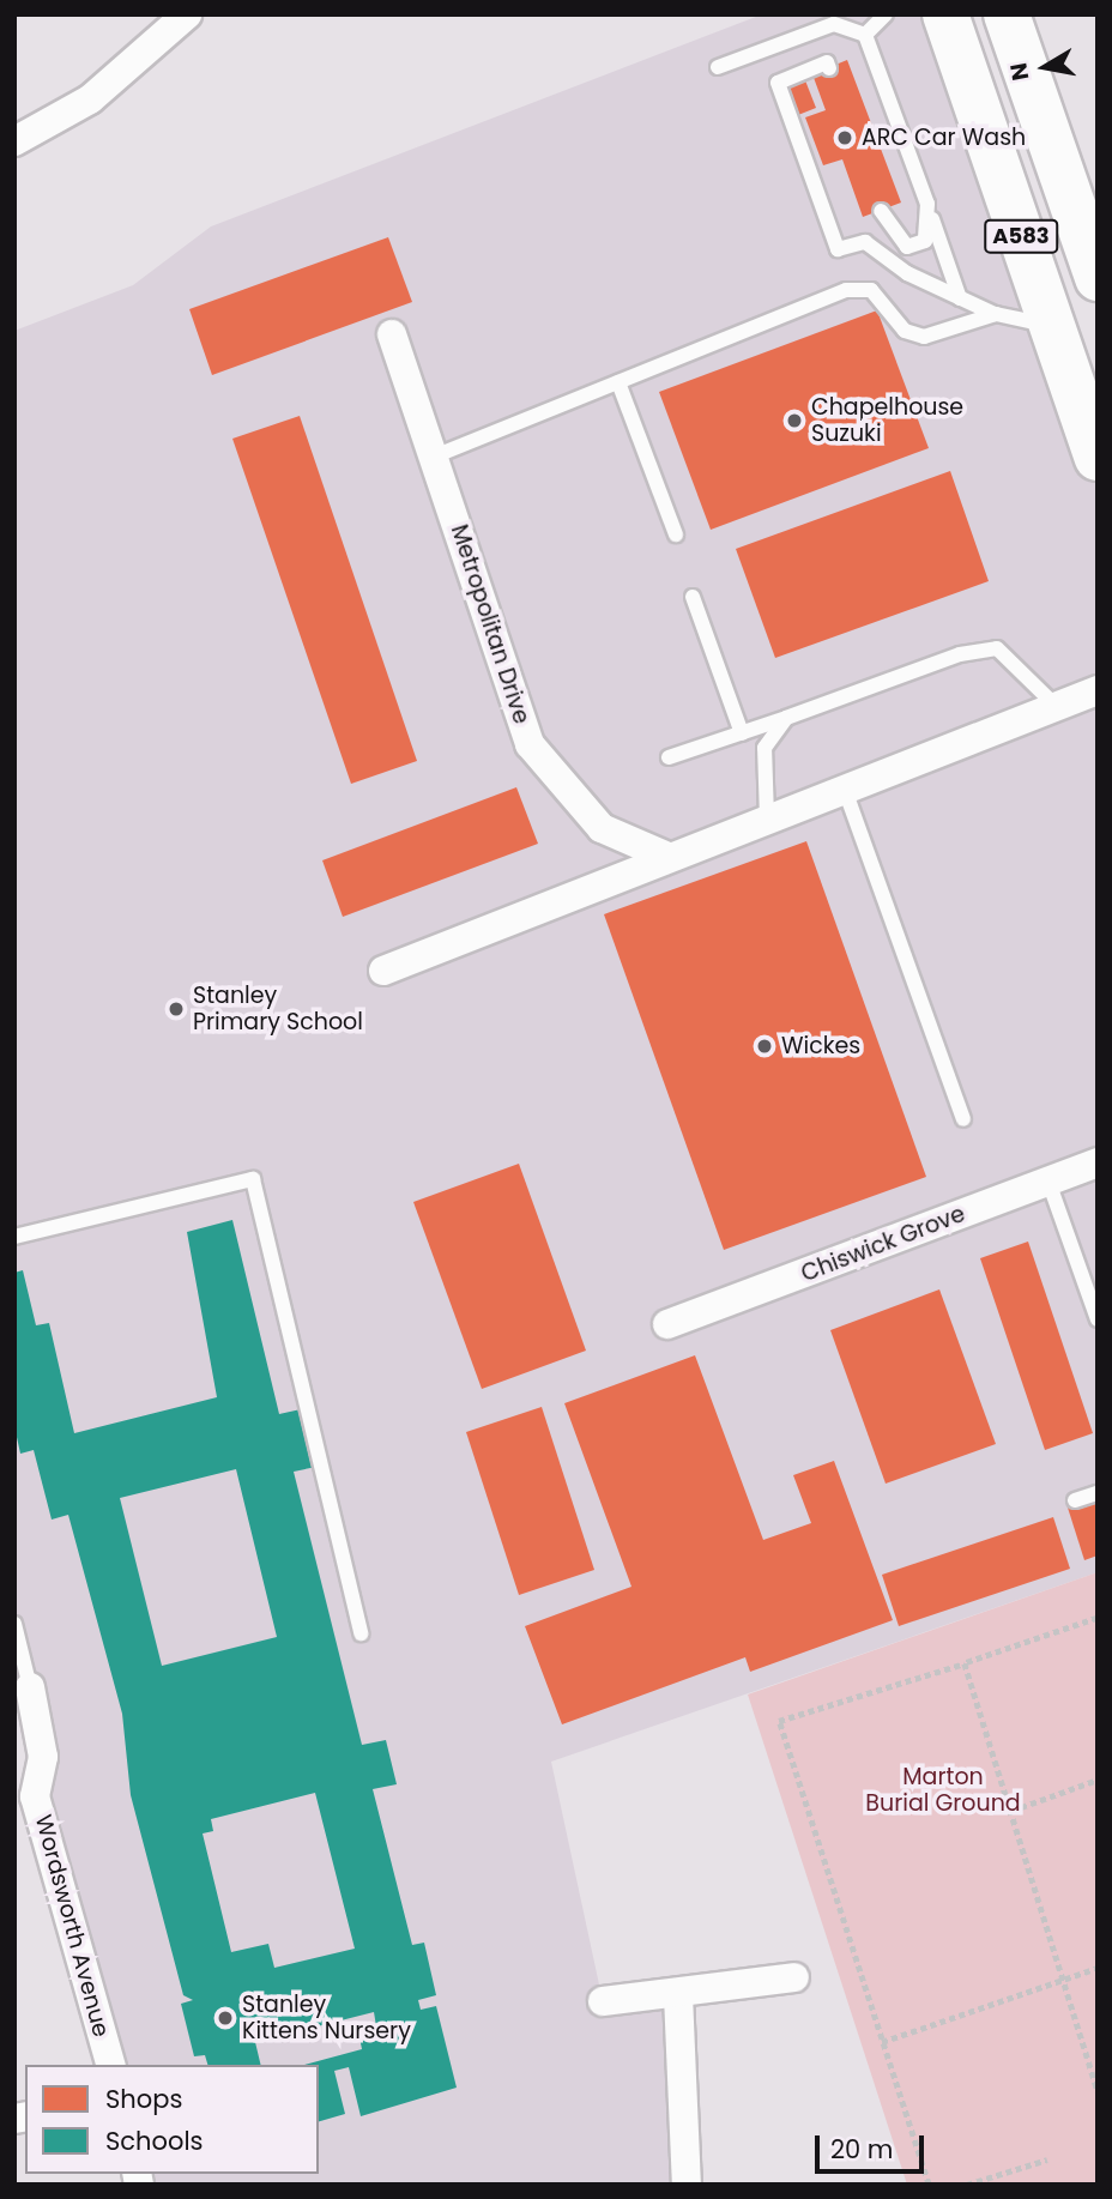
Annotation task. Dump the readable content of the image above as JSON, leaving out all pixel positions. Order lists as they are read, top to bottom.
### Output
{
  "streets": {
    "highway": ["A583"],
    "street": ["Metropolitan Drive", "Chiswick Grove", "Wordsworth Avenue"]
  },
  "parks": ["Marton Burial Ground"],
  "places": [
    "ARC Car Wash",
    "Chapelhouse Suzuki",
    "Stanley Primary School",
    "Wickes",
    "Stanley Kittens Nursery"
  ],
  "legend": ["Shops", "Schools"],
  "scale_bar": "20 m",
  "north": "left"
}
